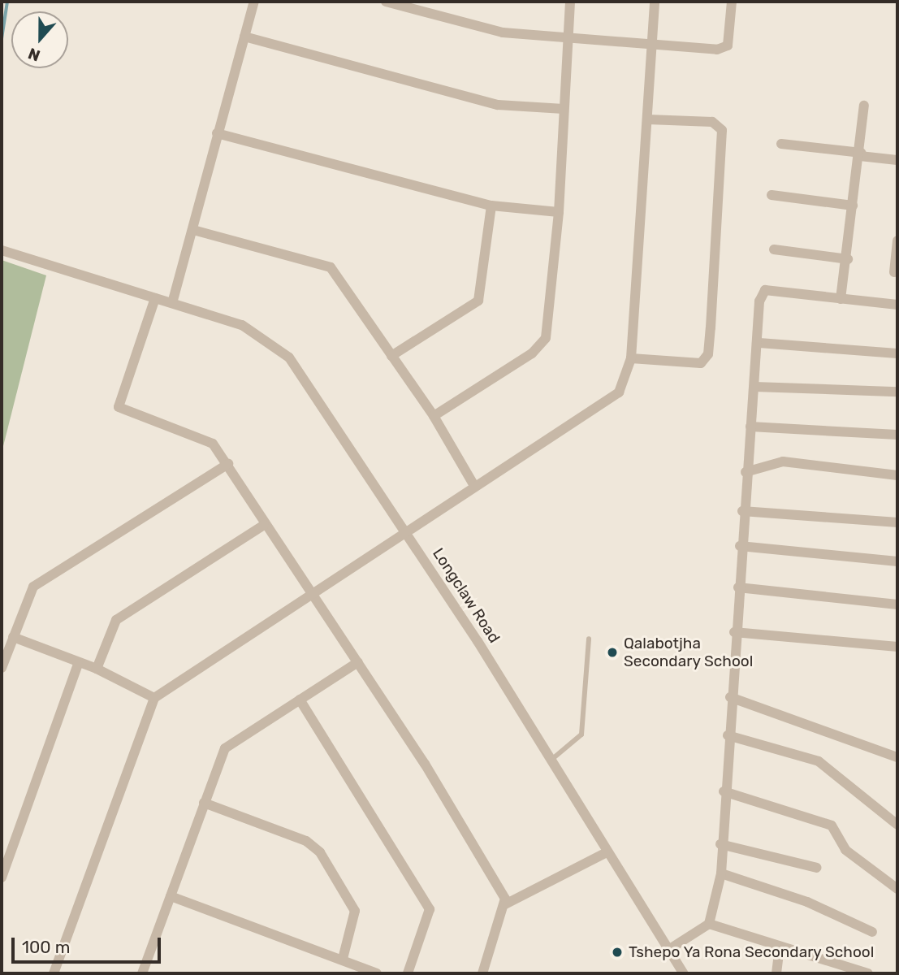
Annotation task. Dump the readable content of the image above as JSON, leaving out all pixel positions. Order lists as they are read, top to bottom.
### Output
{
  "streets": {
    "street": ["Longclaw Road"]
  },
  "places": ["Qalabotjha Secondary School", "Tshepo Ya Rona Secondary School"],
  "scale_bar": "100 m",
  "north": "bottom"
}
